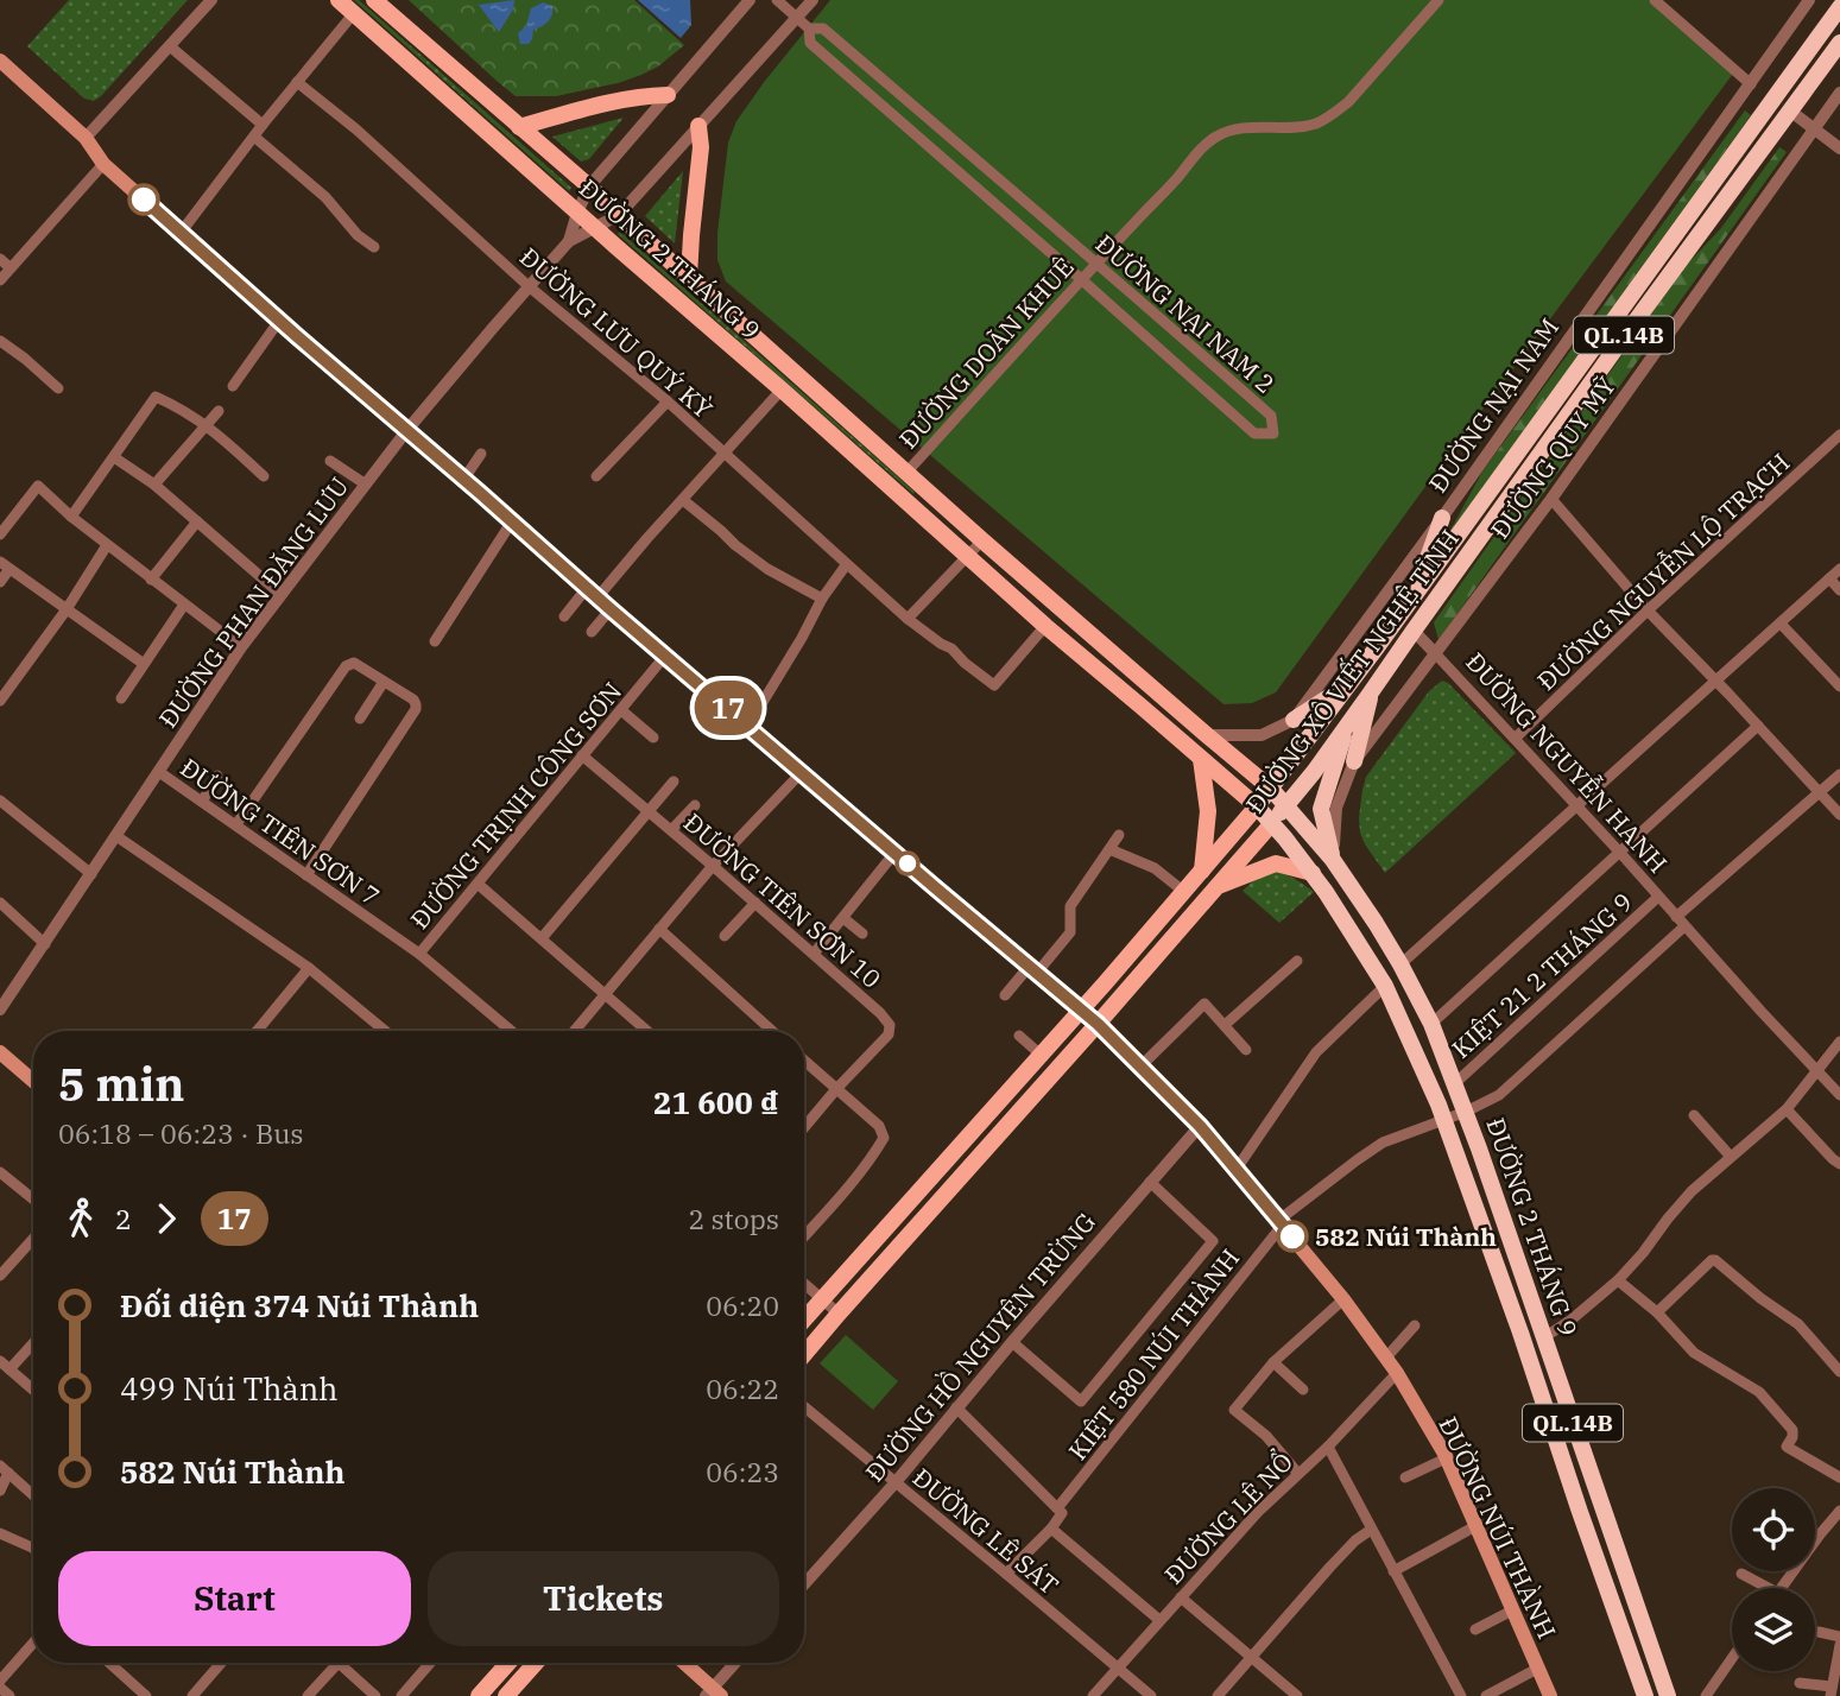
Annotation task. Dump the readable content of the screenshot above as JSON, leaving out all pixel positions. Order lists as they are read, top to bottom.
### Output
{
  "streets": {
    "highway": ["ĐƯỜNG 2 THÁNG 9", "QL.14B", "ĐƯỜNG XÔ VIẾT NGHỆ TĨNH"],
    "main road": ["ĐƯỜNG NÚI THÀNH"],
    "street": [
      "ĐƯỜNG NẠI NAM 2",
      "ĐƯỜNG LƯU QUÝ KỲ",
      "ĐƯỜNG DOÃN KHUÊ",
      "ĐƯỜNG NẠI NAM",
      "ĐƯỜNG QUY MỸ",
      "ĐƯỜNG NGUYỄN LỘ TRẠCH",
      "ĐƯỜNG PHAN ĐĂNG LƯU",
      "ĐƯỜNG NGUYỄN HANH",
      "ĐƯỜNG TRỊNH CÔNG SƠN",
      "ĐƯỜNG TIÊN SƠN 7",
      "ĐƯỜNG TIÊN SƠN 10",
      "KIỆT 21 2 THÁNG 9",
      "ĐƯỜNG HỒ NGUYÊN TRỪNG",
      "KIỆT 580 NÚI THÀNH",
      "ĐƯỜNG LÊ NỔ",
      "ĐƯỜNG LÊ SÁT"
    ]
  },
  "crossings": [
    ["ĐƯỜNG 2 THÁNG 9", "ĐƯỜNG LƯU QUÝ KỲ"],
    ["ĐƯỜNG 2 THÁNG 9", "QL.14B"],
    ["ĐƯỜNG 2 THÁNG 9", "ĐƯỜNG DOÃN KHUÊ"],
    ["ĐƯỜNG 2 THÁNG 9", "ĐƯỜNG QUY MỸ"],
    ["ĐƯỜNG 2 THÁNG 9", "ĐƯỜNG PHAN ĐĂNG LƯU"],
    ["ĐƯỜNG 2 THÁNG 9", "ĐƯỜNG XÔ VIẾT NGHỆ TĨNH"],
    ["ĐƯỜNG 2 THÁNG 9", "KIỆT 21 2 THÁNG 9"],
    ["ĐƯỜNG 2 THÁNG 9", "KIỆT 580 NÚI THÀNH"],
    ["ĐƯỜNG NẠI NAM 2", "ĐƯỜNG DOÃN KHUÊ"],
    ["ĐƯỜNG NẠI NAM 2", "ĐƯỜNG PHAN ĐĂNG LƯU"],
    ["ĐƯỜNG LƯU QUÝ KỲ", "ĐƯỜNG PHAN ĐĂNG LƯU"],
    ["QL.14B", "ĐƯỜNG XÔ VIẾT NGHỆ TĨNH"],
    ["ĐƯỜNG QUY MỸ", "ĐƯỜNG NGUYỄN HANH"],
    ["ĐƯỜNG NGUYỄN LỘ TRẠCH", "ĐƯỜNG NGUYỄN HANH"],
    ["ĐƯỜNG PHAN ĐĂNG LƯU", "ĐƯỜNG TIÊN SƠN 7"],
    ["ĐƯỜNG PHAN ĐĂNG LƯU", "ĐƯỜNG NÚI THÀNH"],
    ["ĐƯỜNG XÔ VIẾT NGHỆ TĨNH", "ĐƯỜNG NGUYỄN HANH"],
    ["ĐƯỜNG XÔ VIẾT NGHỆ TĨNH", "ĐƯỜNG NÚI THÀNH"],
    ["ĐƯỜNG NGUYỄN HANH", "KIỆT 21 2 THÁNG 9"],
    ["ĐƯỜNG NGUYỄN HANH", "KIỆT 580 NÚI THÀNH"],
    ["ĐƯỜNG TRỊNH CÔNG SƠN", "ĐƯỜNG TIÊN SƠN 7"],
    ["ĐƯỜNG TRỊNH CÔNG SƠN", "ĐƯỜNG TIÊN SƠN 10"],
    ["ĐƯỜNG TRỊNH CÔNG SƠN", "ĐƯỜNG NÚI THÀNH"],
    ["ĐƯỜNG HỒ NGUYÊN TRỪNG", "ĐƯỜNG NÚI THÀNH"],
    ["ĐƯỜNG HỒ NGUYÊN TRỪNG", "ĐƯỜNG LÊ SÁT"],
    ["KIỆT 580 NÚI THÀNH", "ĐƯỜNG NÚI THÀNH"],
    ["ĐƯỜNG LÊ NỔ", "ĐƯỜNG NÚI THÀNH"],
    ["ĐƯỜNG LÊ NỔ", "ĐƯỜNG LÊ SÁT"]
  ],
  "places": ["582 Núi Thành"],
  "lines": ["bus line 17"],
  "page": {
    "on_map": "17",
    "heading": ["5 min", "06:18 – 06:23 · Bus", "21 600 ₫"],
    "legs": ["2", "17", "2 stops"],
    "list": [
      {
        "name": "Đối diện 374 Núi Thành",
        "value": "06:20"
      },
      {
        "name": "499 Núi Thành",
        "value": "06:22"
      },
      {
        "name": "582 Núi Thành",
        "value": "06:23"
      }
    ],
    "buttons": ["Start", "Tickets"]
  }
}
